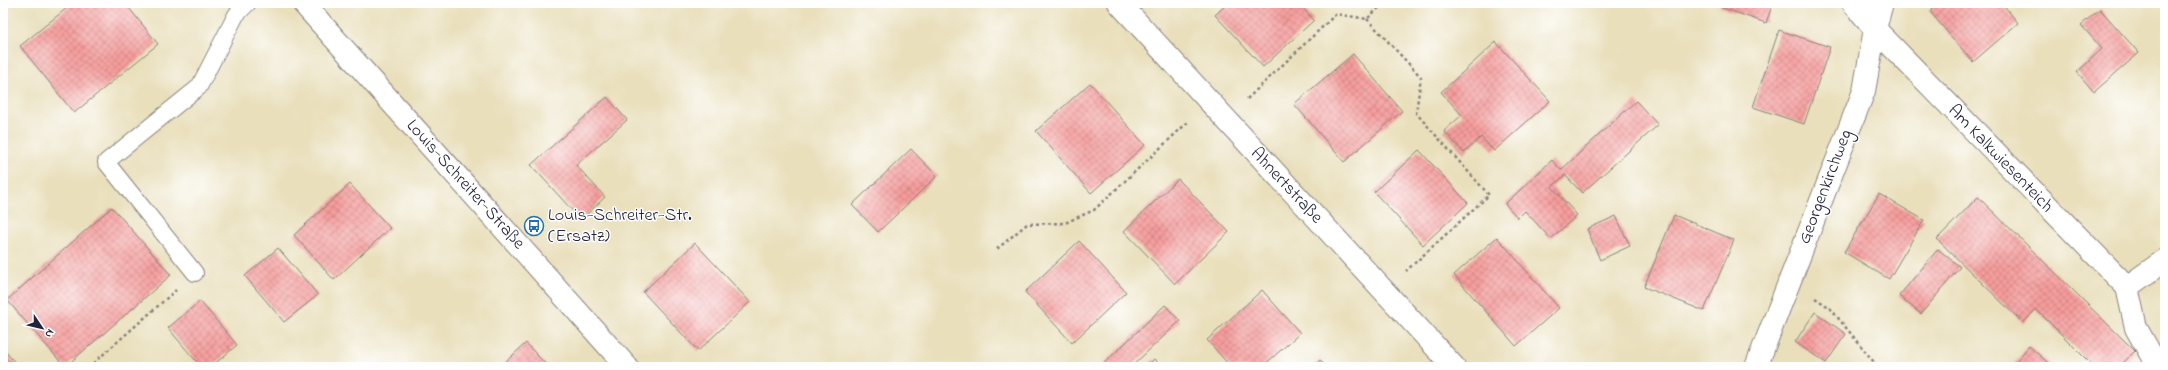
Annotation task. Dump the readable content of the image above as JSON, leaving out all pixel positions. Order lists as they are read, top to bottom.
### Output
{
  "streets": {
    "street": [
      "Am Kalkwiesenteich",
      "Louis-Schreiter-Straße",
      "Ahnertstraße",
      "Georgenkirchweg"
    ]
  },
  "crossings": [
    ["Am Kalkwiesenteich", "Georgenkirchweg"]
  ],
  "places": {
    "bus stop": ["Louis-Schreiter-Str. (Ersatz)"]
  },
  "north": "bottom right"
}
